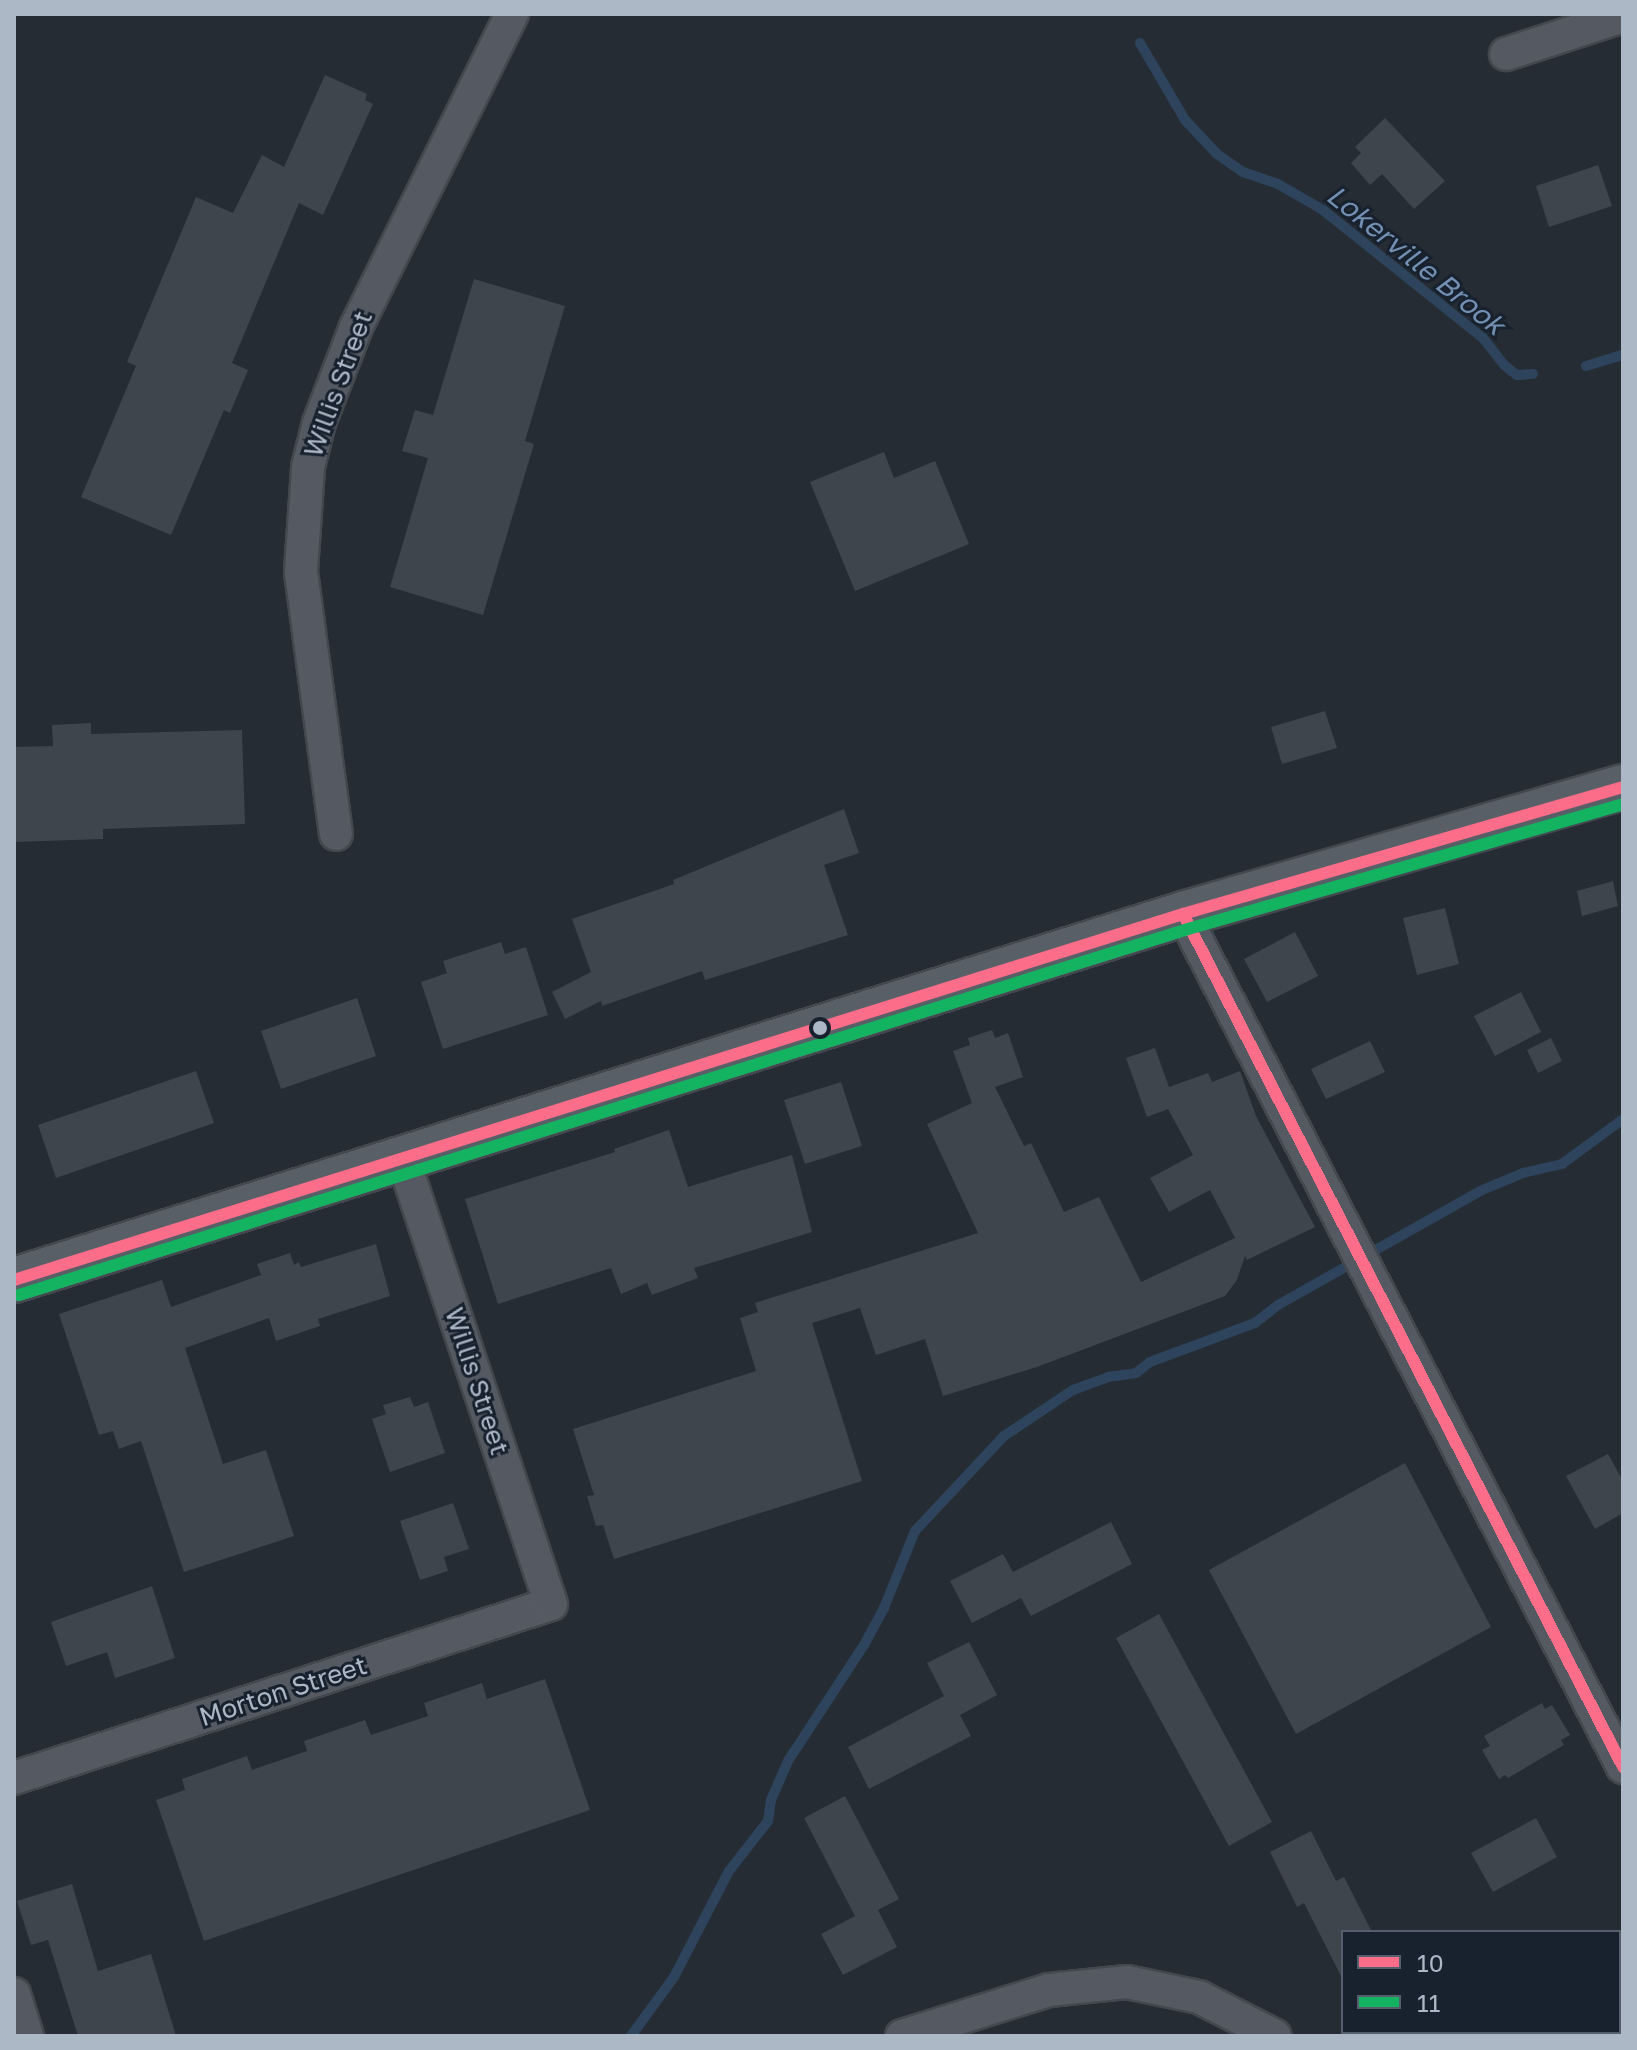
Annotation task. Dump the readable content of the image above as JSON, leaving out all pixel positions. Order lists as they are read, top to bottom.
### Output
{
  "streets": {
    "street": ["Willis Street", "Morton Street"]
  },
  "crossings": [
    ["Willis Street", "Morton Street"]
  ],
  "water": ["Lokerville Brook"],
  "lines": ["transit line 10", "transit line 11"],
  "legend": ["10", "11"]
}
